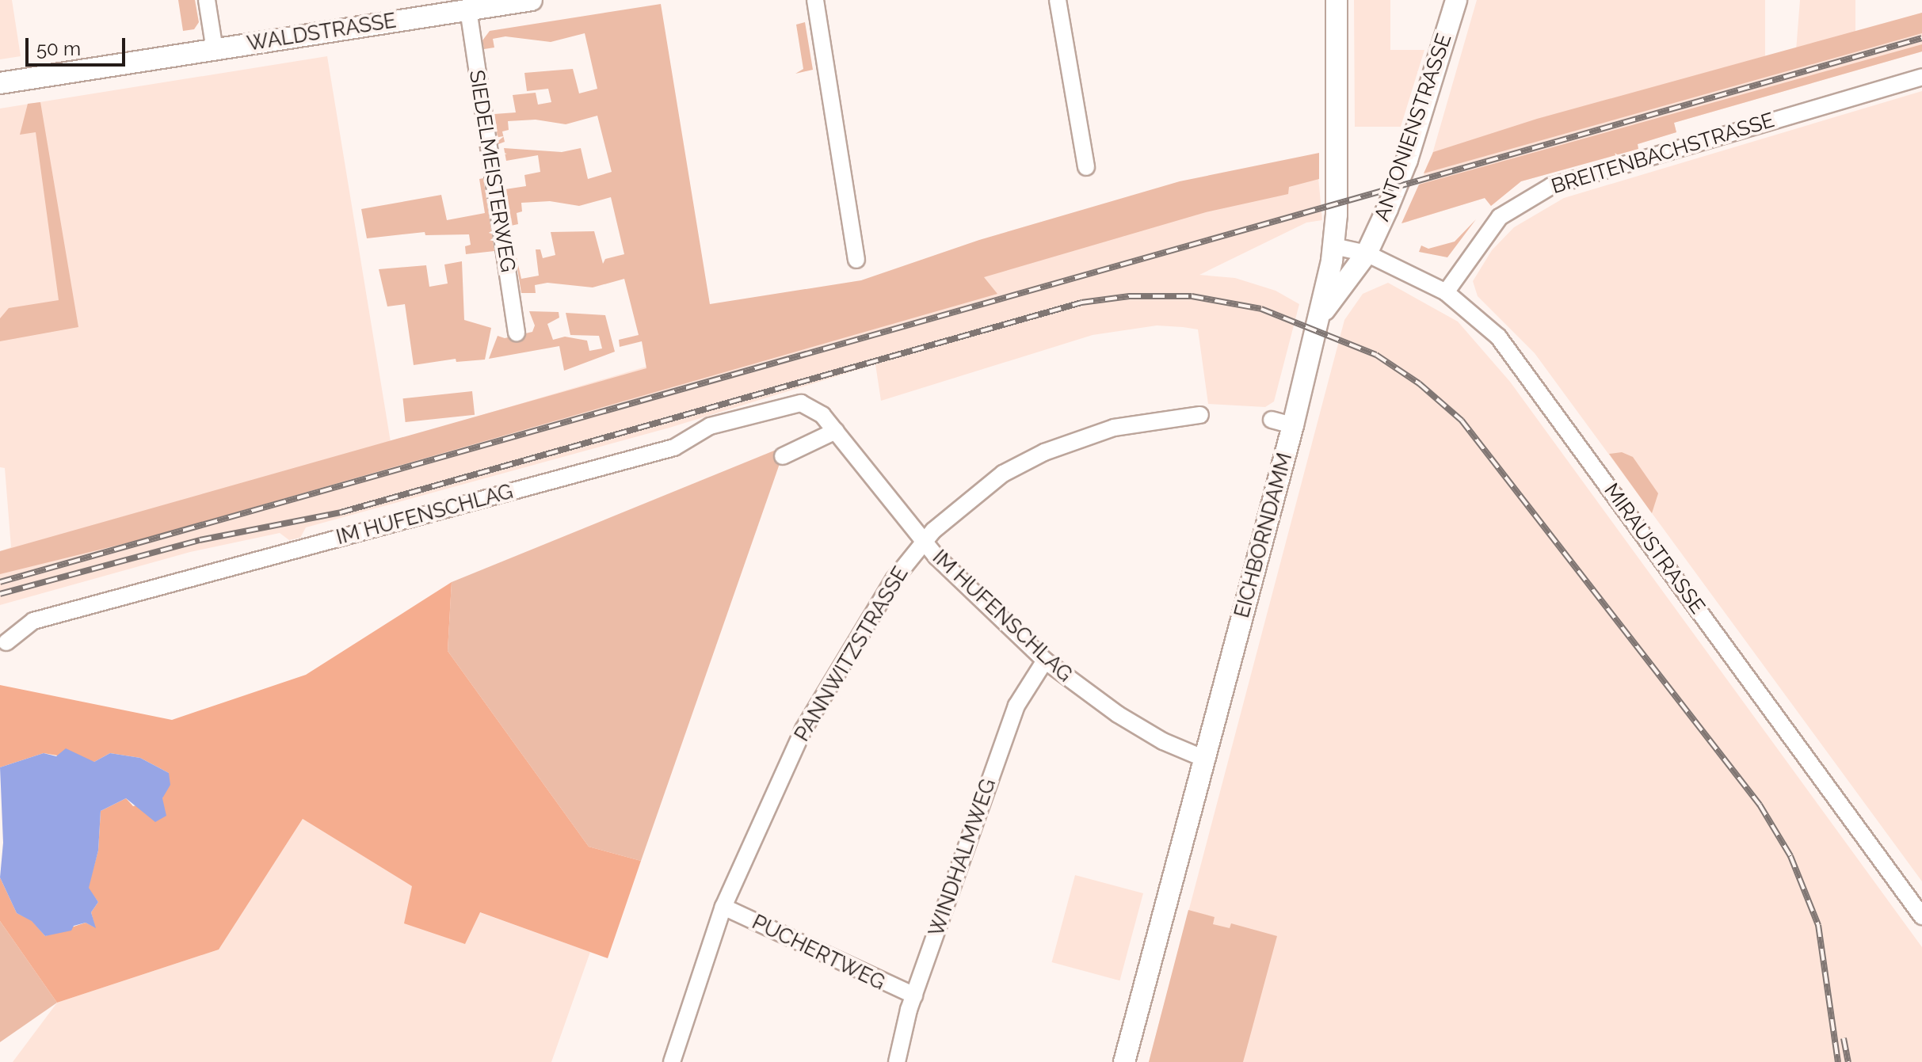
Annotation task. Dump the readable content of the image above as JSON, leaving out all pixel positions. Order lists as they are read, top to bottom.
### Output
{
  "streets": {
    "main road": ["WALDSTRASSE", "ANTONIENSTRASSE", "EICHBORNDAMM"],
    "street": [
      "BREITENBACHSTRASSE",
      "SIEDELMEISTERWEG",
      "IM HUFENSCHLAG",
      "MIRAUSTRASSE",
      "PANNWITZSTRASSE",
      "WINDHALMWEG",
      "PUCHERTWEG"
    ]
  },
  "crossings": [
    ["WALDSTRASSE", "SIEDELMEISTERWEG"],
    ["ANTONIENSTRASSE", "EICHBORNDAMM"],
    ["ANTONIENSTRASSE", "MIRAUSTRASSE"],
    ["BREITENBACHSTRASSE", "MIRAUSTRASSE"],
    ["IM HUFENSCHLAG", "EICHBORNDAMM"],
    ["IM HUFENSCHLAG", "PANNWITZSTRASSE"],
    ["IM HUFENSCHLAG", "WINDHALMWEG"],
    ["EICHBORNDAMM", "MIRAUSTRASSE"],
    ["PANNWITZSTRASSE", "PUCHERTWEG"],
    ["WINDHALMWEG", "PUCHERTWEG"]
  ],
  "scale_bar": "50 m"
}
